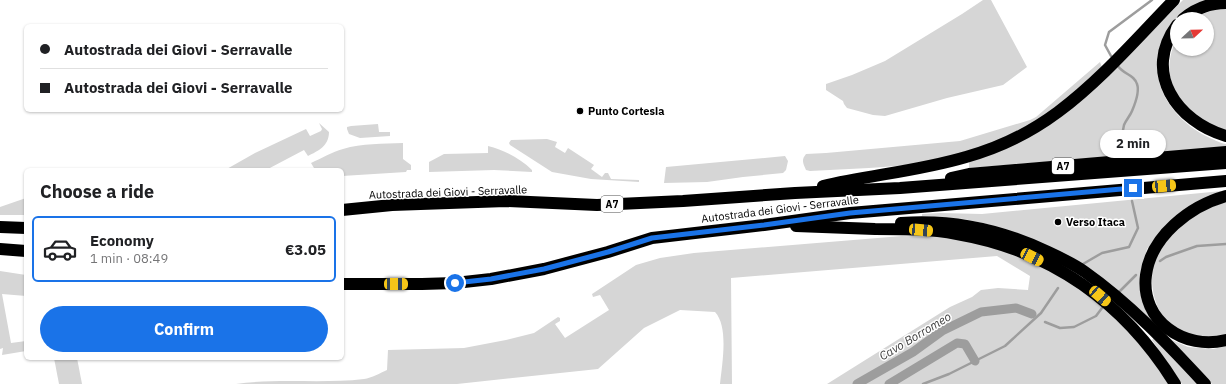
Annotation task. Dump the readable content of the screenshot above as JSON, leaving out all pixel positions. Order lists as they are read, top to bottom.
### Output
{
  "streets": {
    "highway": ["A7", "Autostrada dei Giovi - Serravalle"]
  },
  "crossings": [
    ["A7", "Autostrada dei Giovi - Serravalle"]
  ],
  "water": ["Cavo Borromeo"],
  "places": ["Punto Cortesia", "Verso Itaca"],
  "north": "right",
  "page": {
    "banner": ["Autostrada dei Giovi - Serravalle", "Autostrada dei Giovi - Serravalle"],
    "bubble": "2 min",
    "heading": "Choose a ride",
    "list": [
      {
        "name": "Economy",
        "note": "1 min · 08:49",
        "value": "€3.05"
      }
    ],
    "buttons": "Confirm"
  }
}
